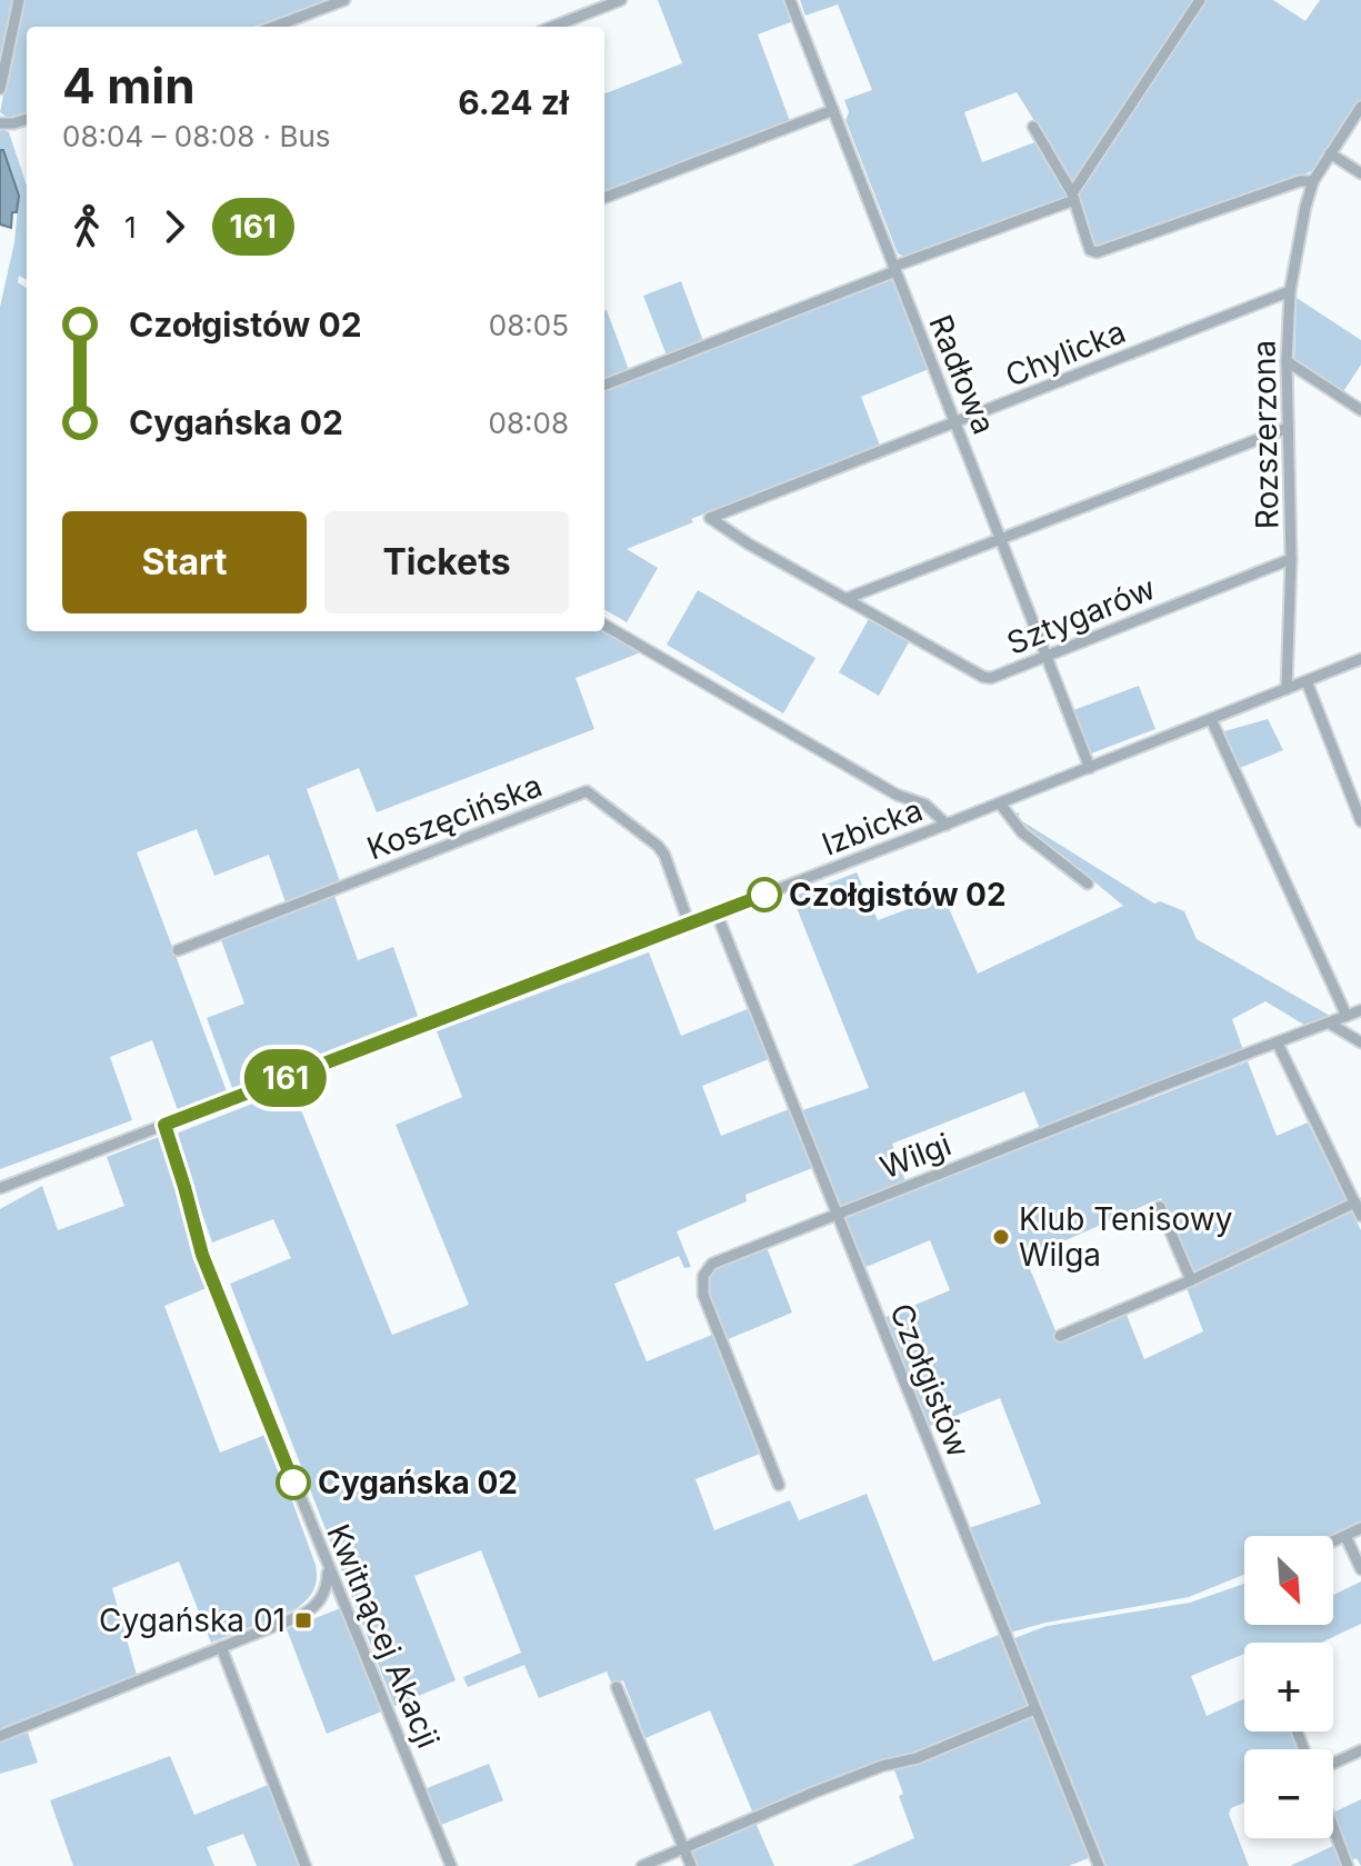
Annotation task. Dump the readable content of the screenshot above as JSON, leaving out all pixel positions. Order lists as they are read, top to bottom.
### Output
{
  "streets": {
    "street": [
      "Chylicka",
      "Radłowa",
      "Rozszerzona",
      "Sztygarów",
      "Koszęcińska",
      "Izbicka",
      "Wilgi",
      "Czołgistów",
      "Kwitnącej Akacji"
    ]
  },
  "crossings": [
    ["Chylicka", "Radłowa"],
    ["Chylicka", "Rozszerzona"],
    ["Chylicka", "Sztygarów"],
    ["Radłowa", "Sztygarów"],
    ["Radłowa", "Izbicka"],
    ["Rozszerzona", "Sztygarów"],
    ["Rozszerzona", "Izbicka"],
    ["Koszęcińska", "Izbicka"],
    ["Izbicka", "Czołgistów"],
    ["Izbicka", "Kwitnącej Akacji"],
    ["Wilgi", "Czołgistów"]
  ],
  "places": {
    "other": ["Czołgistów 02", "Klub Tenisowy Wilga", "Cygańska 02"],
    "transit": ["Cygańska 01"]
  },
  "lines": ["bus line 161"],
  "north": "bottom right",
  "page": {
    "on_map": "161",
    "heading": ["4 min", "08:04 – 08:08 · Bus", "6.24 zł"],
    "legs": ["1", "161"],
    "list": [
      {
        "name": "Czołgistów 02",
        "value": "08:05"
      },
      {
        "name": "Cygańska 02",
        "value": "08:08"
      }
    ],
    "buttons": ["Start", "Tickets"],
    "map_buttons": ["+", "−"]
  }
}
